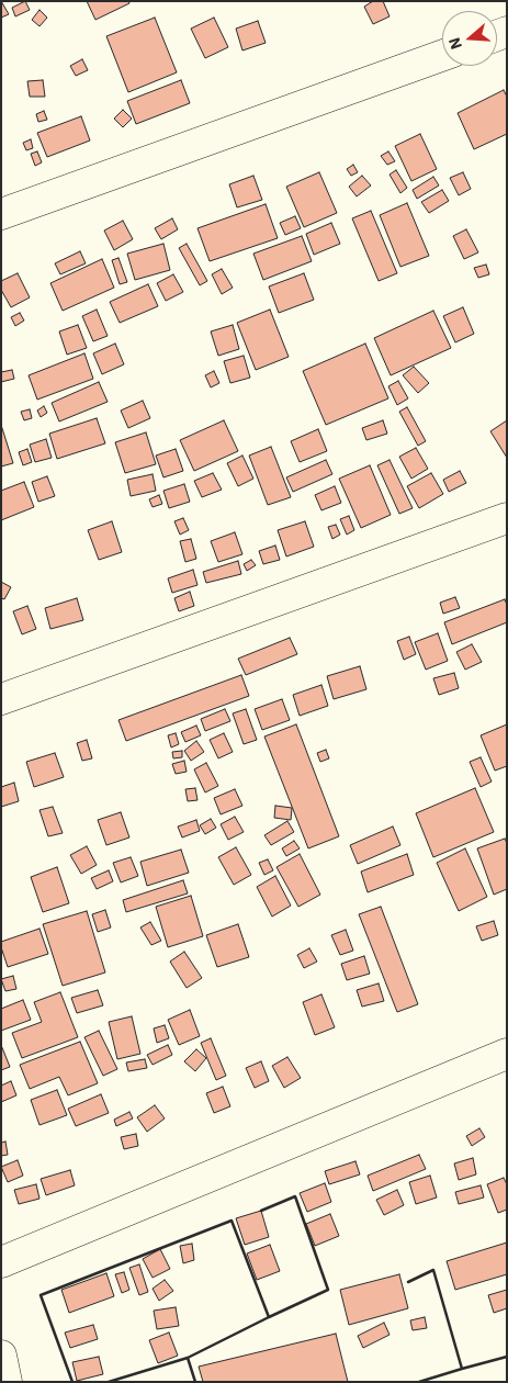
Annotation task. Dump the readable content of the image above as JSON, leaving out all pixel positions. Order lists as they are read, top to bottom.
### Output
{
  "north": "left"
}
